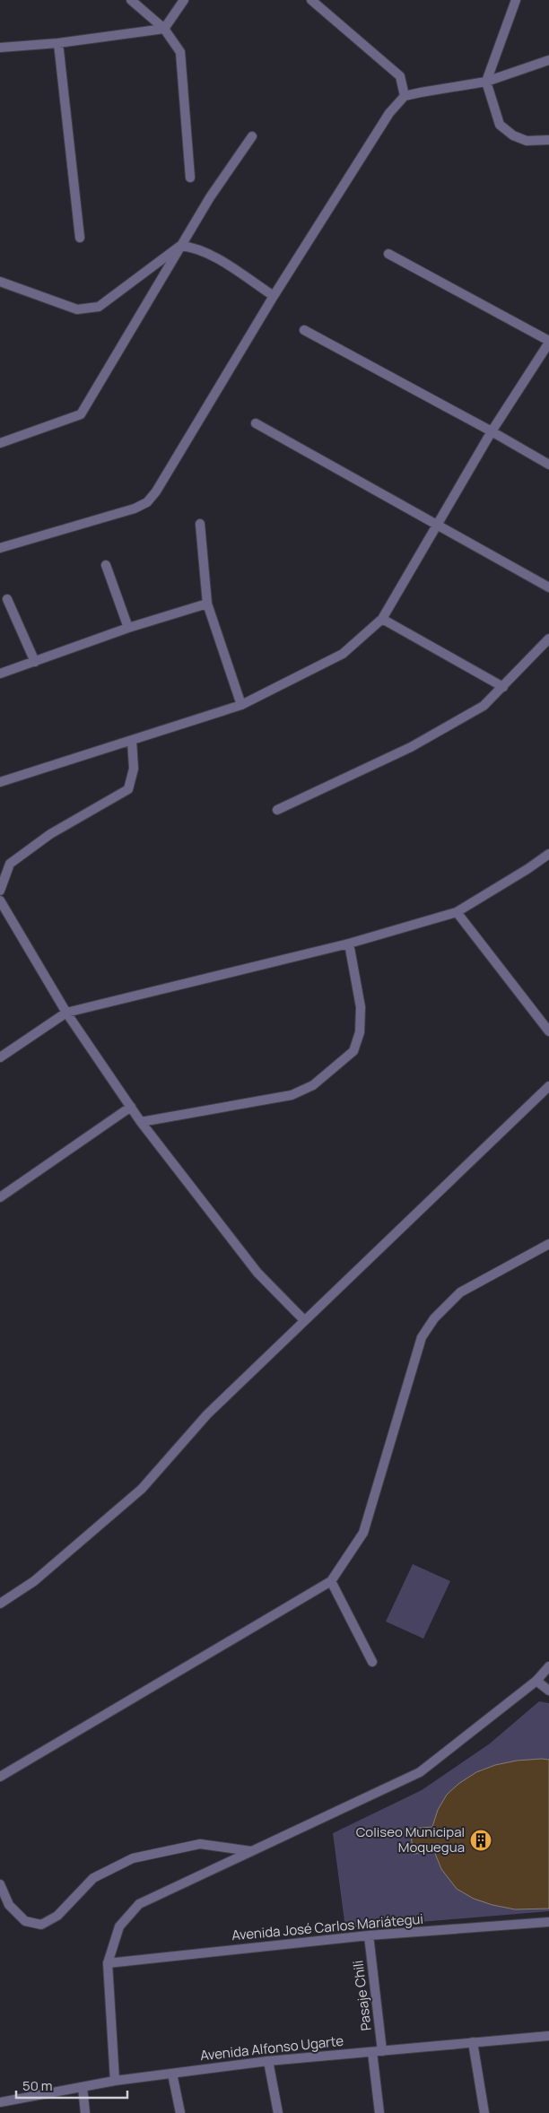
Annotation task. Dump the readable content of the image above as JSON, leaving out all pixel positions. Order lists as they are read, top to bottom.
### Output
{
  "streets": {
    "street": ["Avenida José Carlos Mariátegui", "Pasaje Chili", "Avenida Alfonso Ugarte"]
  },
  "crossings": [
    ["Avenida José Carlos Mariátegui", "Pasaje Chili"],
    ["Pasaje Chili", "Avenida Alfonso Ugarte"]
  ],
  "places": {
    "building": ["Coliseo Municipal Moquegua"]
  },
  "scale_bar": "50 m"
}
